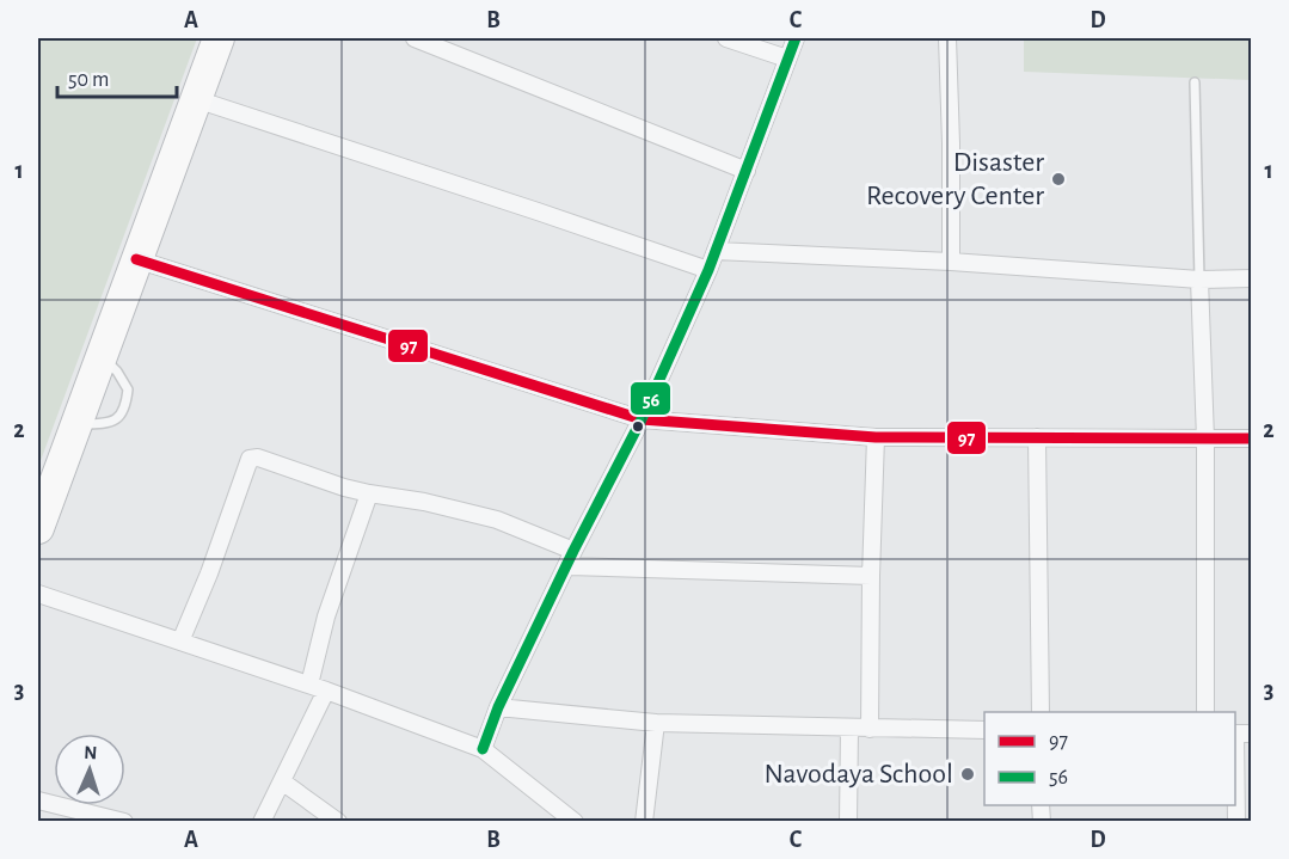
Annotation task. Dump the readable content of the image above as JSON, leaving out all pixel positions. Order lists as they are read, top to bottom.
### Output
{
  "places": ["Disaster Recovery Center", "Navodaya School"],
  "lines": ["transit line 56", "transit line 97"],
  "legend": ["97", "56"],
  "scale_bar": "50 m",
  "north": "top",
  "grid": {
    "columns": [
      "A",
      "B",
      "C",
      "D"
    ],
    "rows": ["1", "2", "3"]
  }
}
